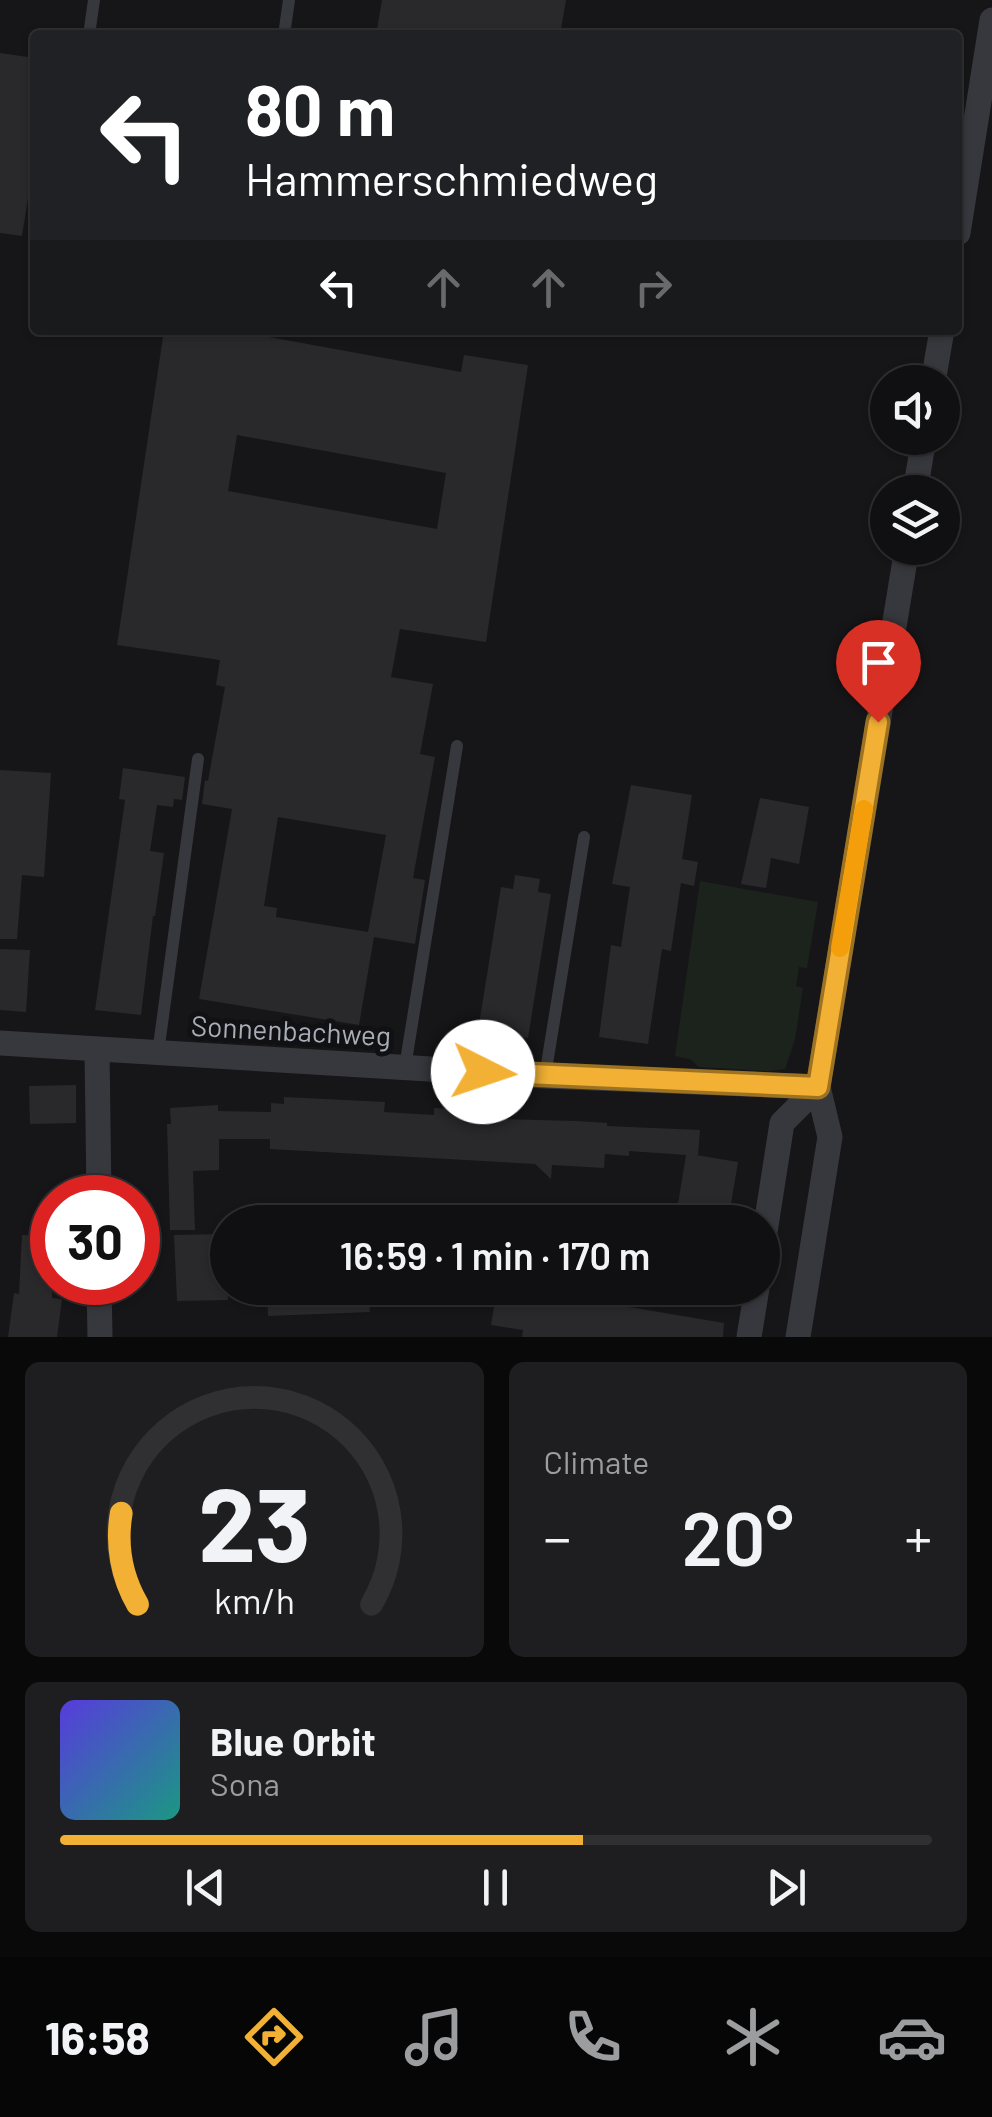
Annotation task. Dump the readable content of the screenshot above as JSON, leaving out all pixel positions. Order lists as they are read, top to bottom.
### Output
{
  "streets": {
    "street": ["Sonnenbachweg"]
  },
  "page": {
    "turn": ["80 m", "Hammerschmiedweg"],
    "limit": "30",
    "trip": "16:59 · 1 min · 170 m",
    "tile": "Climate",
    "heat": ["−", "20°", "+"],
    "song": ["Blue Orbit", "Sona"],
    "tabs": "16:58",
    "gauge": ["23", "km/h"]
  }
}
